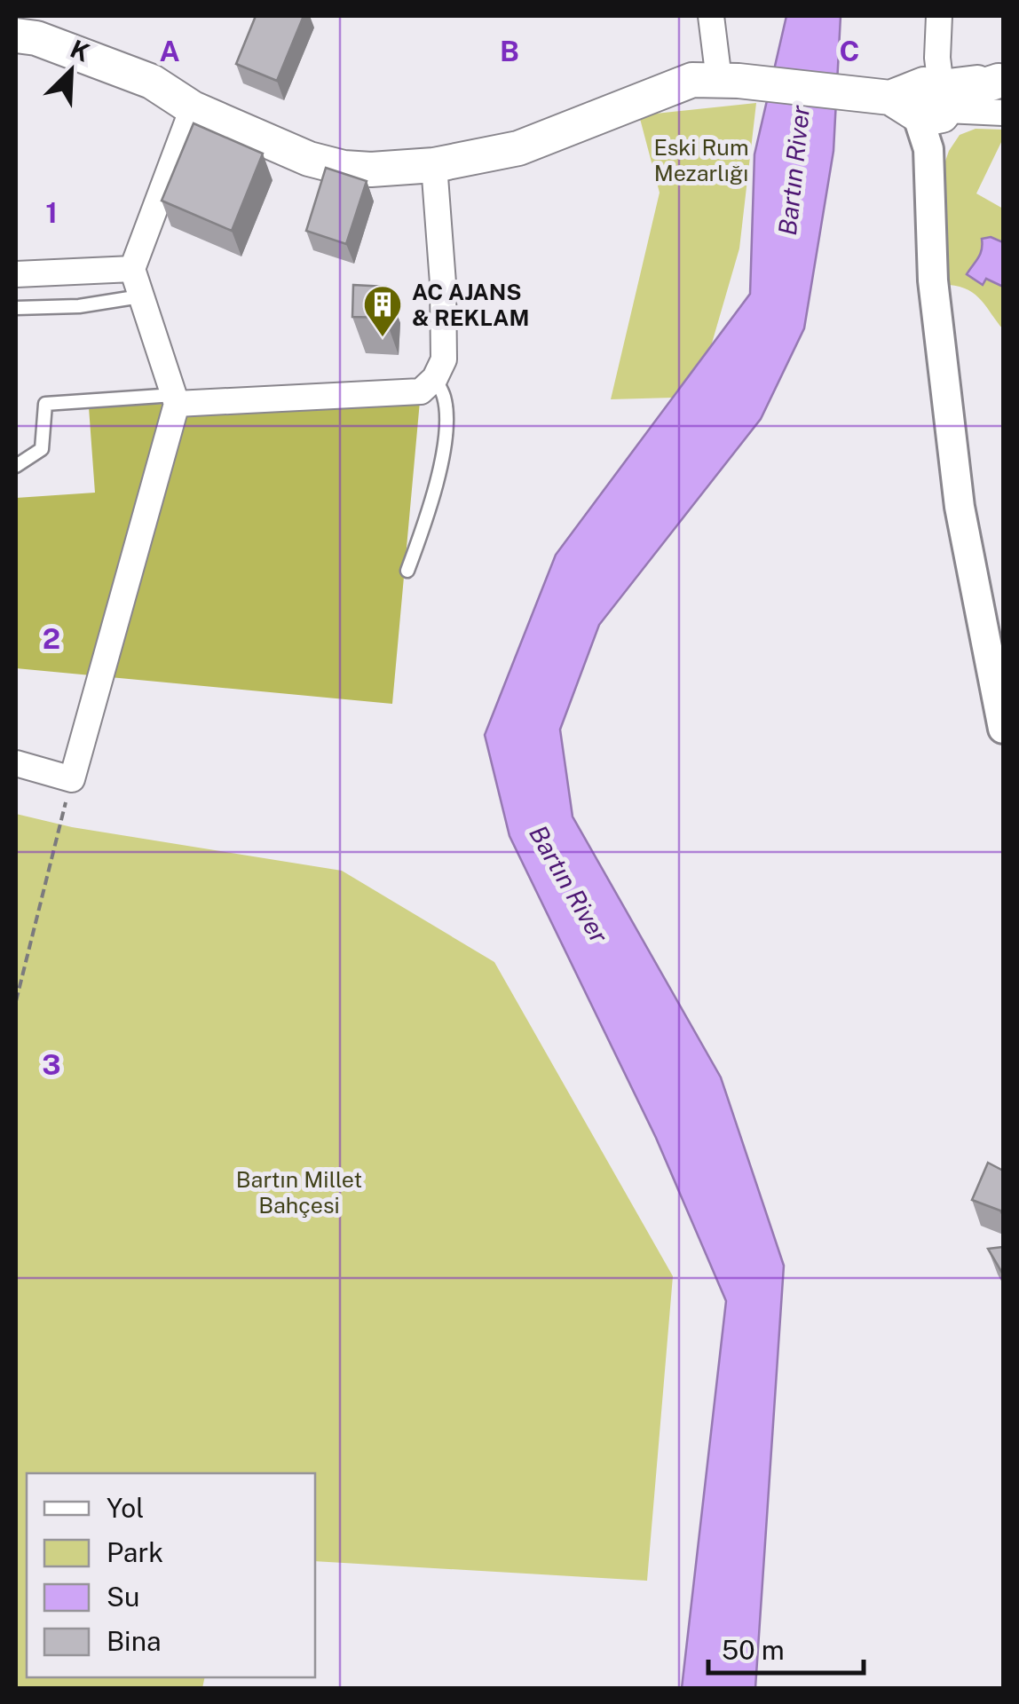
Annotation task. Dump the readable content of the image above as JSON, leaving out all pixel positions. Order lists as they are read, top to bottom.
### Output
{
  "water": ["Bartın River"],
  "parks": ["Eski Rum Mezarlığı", "Bartın Millet Bahçesi"],
  "places": {
    "building": ["AC AJANS & REKLAM"]
  },
  "legend": [
    "Yol",
    "Park",
    "Su",
    "Bina"
  ],
  "scale_bar": "50 m",
  "north": "top right",
  "grid": {
    "columns": ["A", "B", "C"],
    "rows": ["1", "2", "3"]
  }
}
